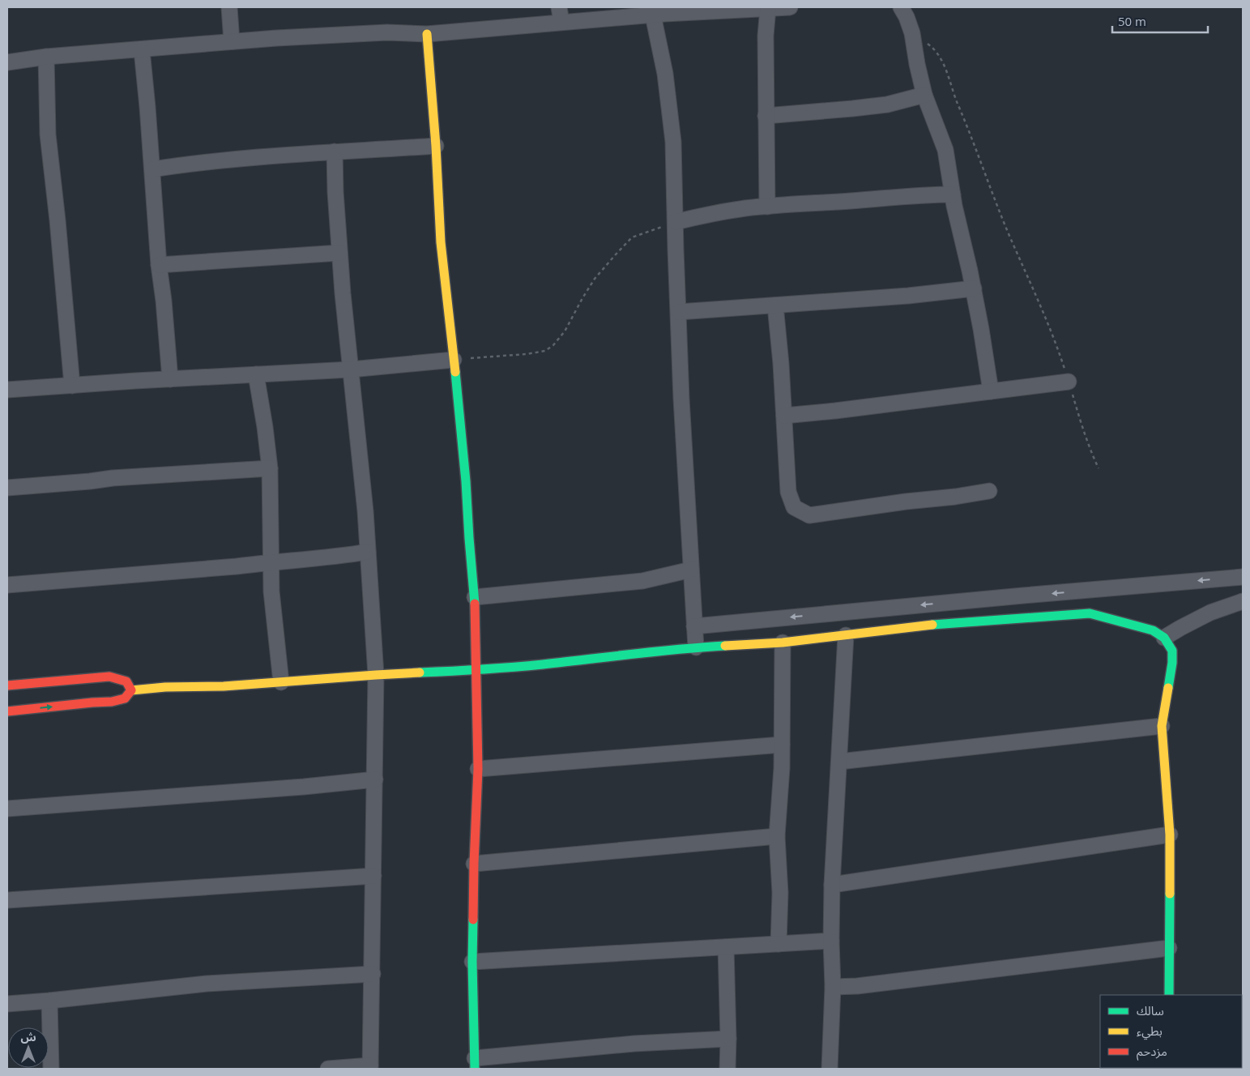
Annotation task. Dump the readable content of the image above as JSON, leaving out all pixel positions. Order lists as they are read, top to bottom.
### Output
{
  "legend": ["سالك", "بطيء", "مزدحم"],
  "scale_bar": "50 m",
  "north": "top"
}
